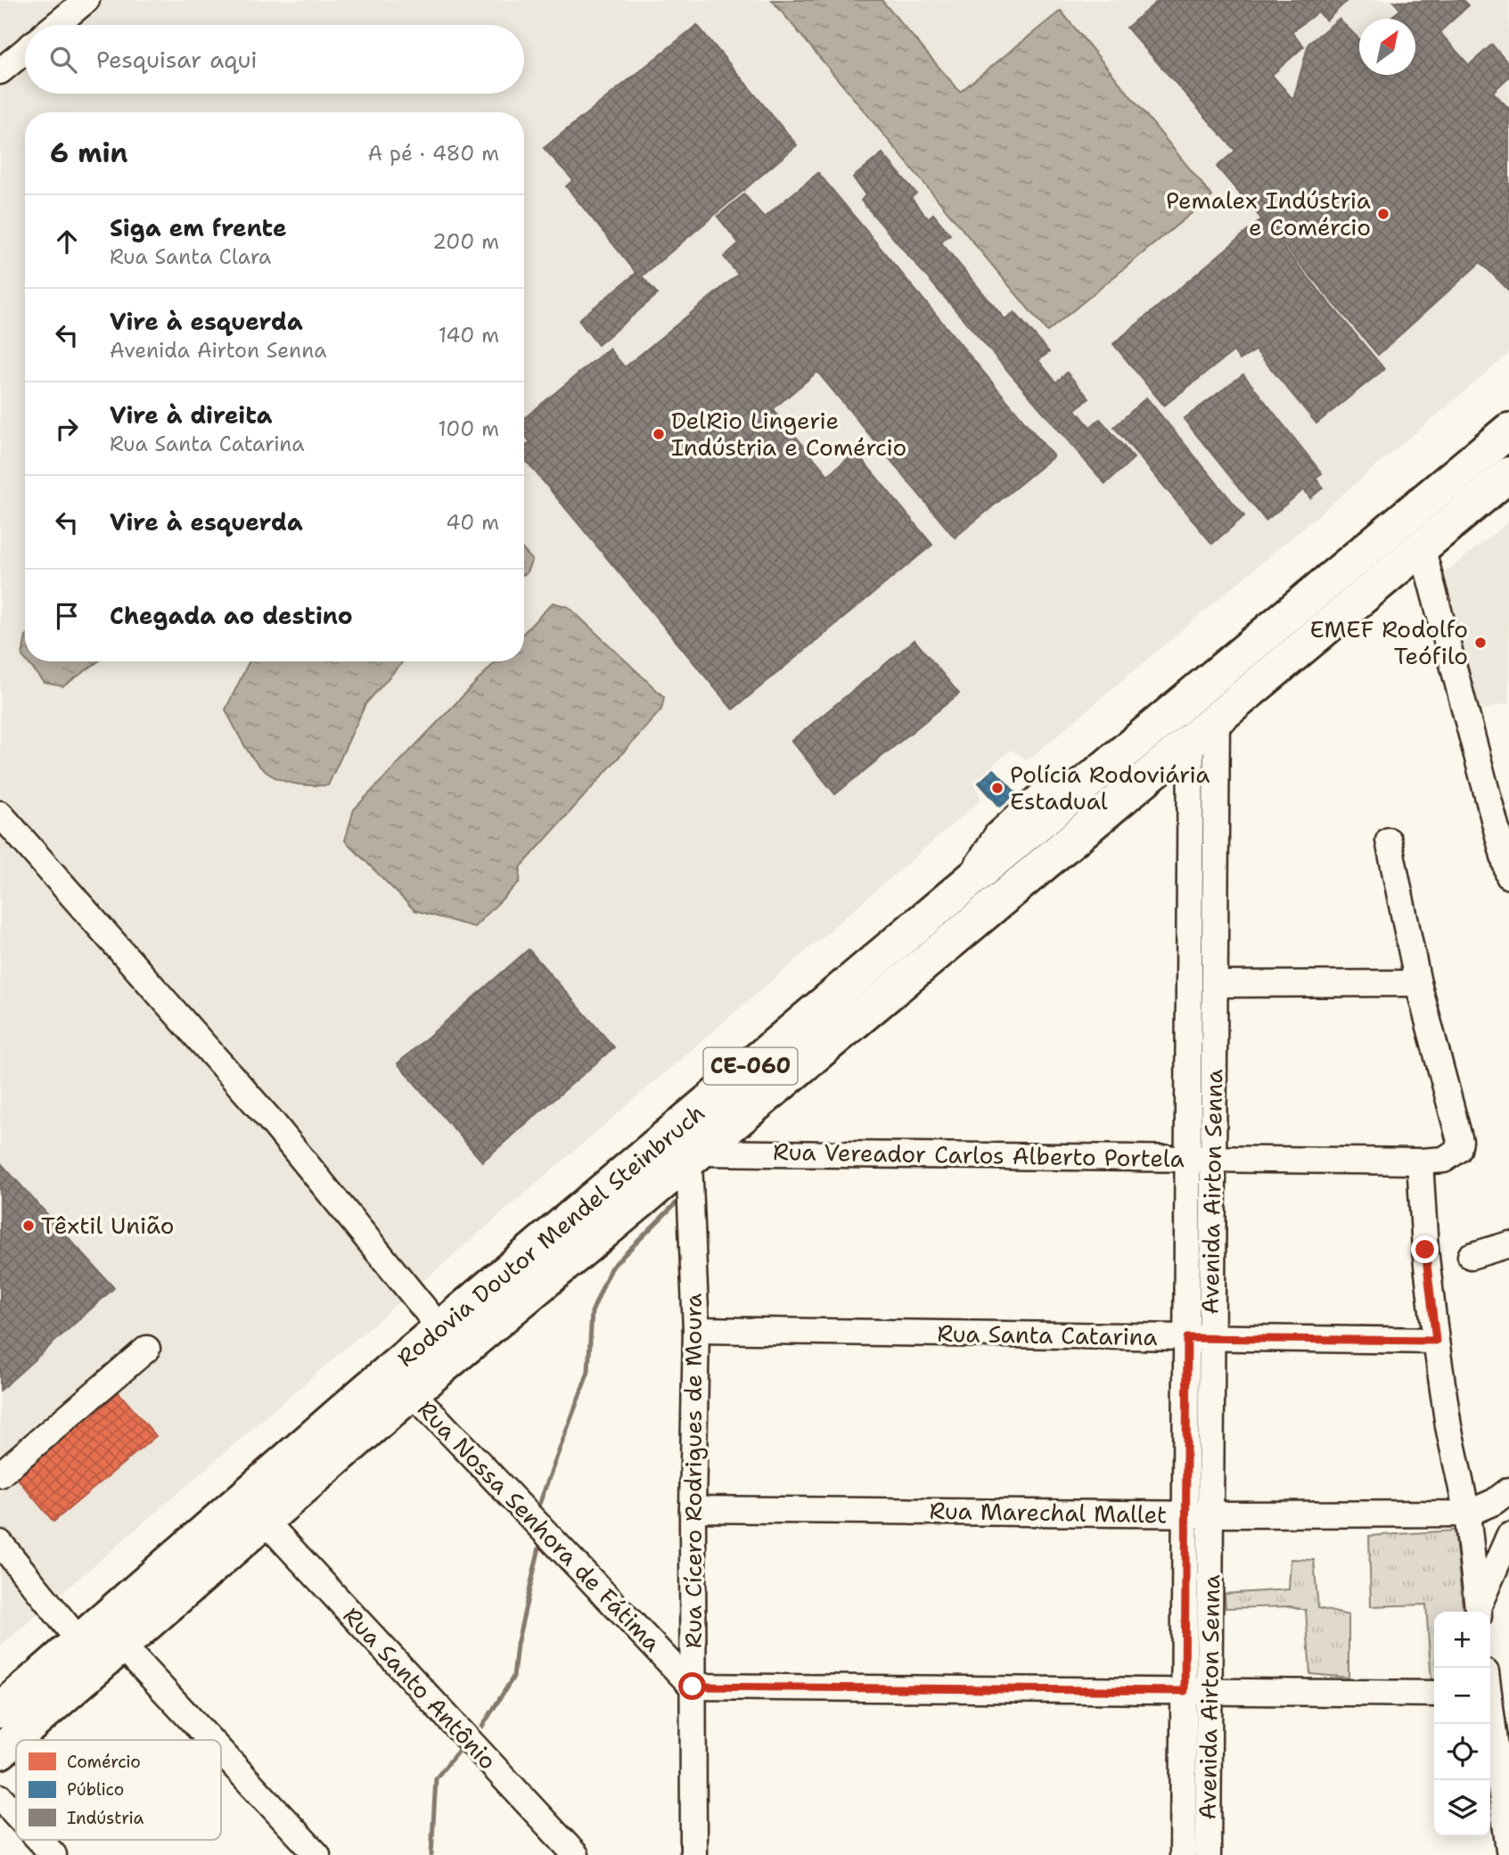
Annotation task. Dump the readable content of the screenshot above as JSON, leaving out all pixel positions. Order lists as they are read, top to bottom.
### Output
{
  "streets": {
    "highway": ["CE-060", "Rodovia Doutor Mendel Steinbruch"],
    "street": [
      "Rua Vereador Carlos Alberto Portela",
      "Avenida Airton Senna",
      "Rua Santa Catarina",
      "Rua Cícero Rodrigues de Moura",
      "Rua Marechal Mallet",
      "Rua Nossa Senhora de Fátima",
      "Rua Santo Antônio"
    ]
  },
  "crossings": [
    ["Rua Vereador Carlos Alberto Portela", "Avenida Airton Senna"],
    ["Rua Vereador Carlos Alberto Portela", "Rodovia Doutor Mendel Steinbruch"],
    ["Rua Vereador Carlos Alberto Portela", "Rua Cícero Rodrigues de Moura"],
    ["Avenida Airton Senna", "Rodovia Doutor Mendel Steinbruch"],
    ["Avenida Airton Senna", "Rua Santa Catarina"],
    ["Avenida Airton Senna", "Rua Marechal Mallet"],
    ["Rodovia Doutor Mendel Steinbruch", "Rua Cícero Rodrigues de Moura"],
    ["Rodovia Doutor Mendel Steinbruch", "Rua Nossa Senhora de Fátima"],
    ["Rodovia Doutor Mendel Steinbruch", "Rua Santo Antônio"],
    ["Rua Santa Catarina", "Rua Cícero Rodrigues de Moura"],
    ["Rua Cícero Rodrigues de Moura", "Rua Marechal Mallet"],
    ["Rua Cícero Rodrigues de Moura", "Rua Nossa Senhora de Fátima"]
  ],
  "places": [
    "Pemalex Indústria e Comércio",
    "DelRio Lingerie Indústria e Comércio",
    "EMEF Rodolfo Teófilo",
    "Polícia Rodoviária Estadual",
    "Têxtil União"
  ],
  "legend": ["Comércio", "Público", "Indústria"],
  "north": "top right",
  "page": {
    "search": "Pesquisar aqui",
    "heading": ["6 min", "A pé · 480 m"],
    "list": [
      ["Siga em frente", "Rua Santa Clara", "200 m"],
      ["Vire à esquerda", "Avenida Airton Senna", "140 m"],
      ["Vire à direita", "Rua Santa Catarina", "100 m"],
      ["Vire à esquerda", "40 m"],
      "Chegada ao destino"
    ],
    "map_buttons": ["+", "−"]
  }
}
